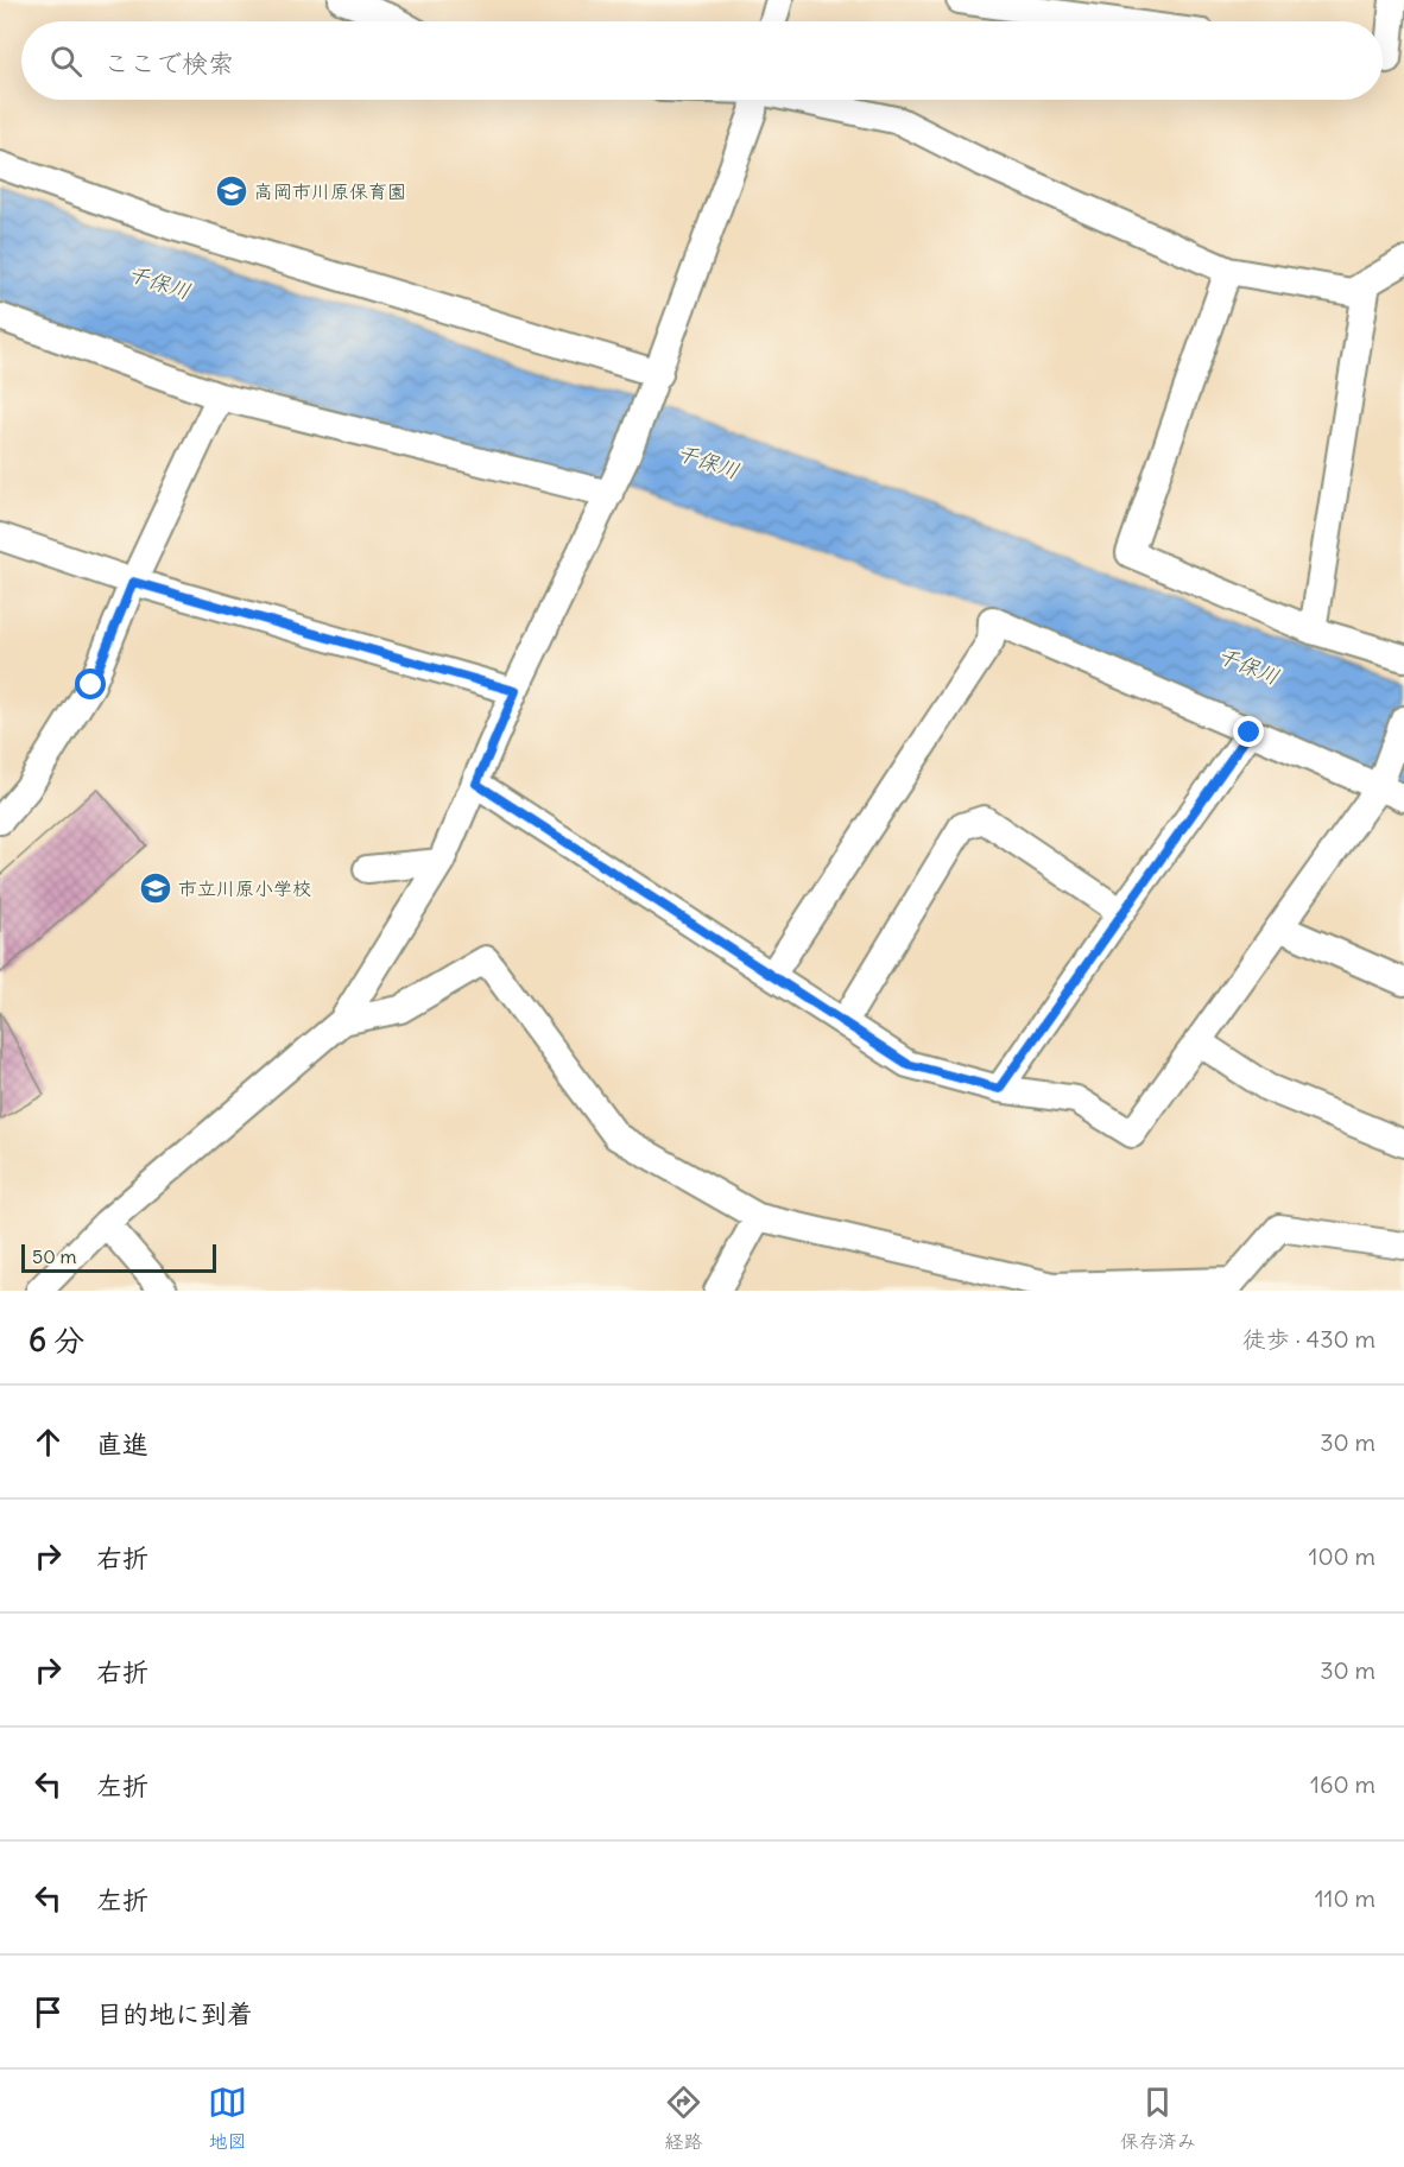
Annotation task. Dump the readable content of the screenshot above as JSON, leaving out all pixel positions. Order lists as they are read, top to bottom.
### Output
{
  "water": ["千保川"],
  "places": {
    "school or university": ["高岡市川原保育園", "市立川原小学校"]
  },
  "scale_bar": "50 m",
  "page": {
    "search": "ここで検索",
    "scale": "50 m",
    "heading": ["6 分", "徒歩 · 430 m"],
    "list": [
      ["直進", "30 m"],
      ["右折", "100 m"],
      ["右折", "30 m"],
      ["左折", "160 m"],
      ["左折", "110 m"],
      "目的地に到着"
    ],
    "nav": ["地図", "経路", "保存済み"]
  }
}
